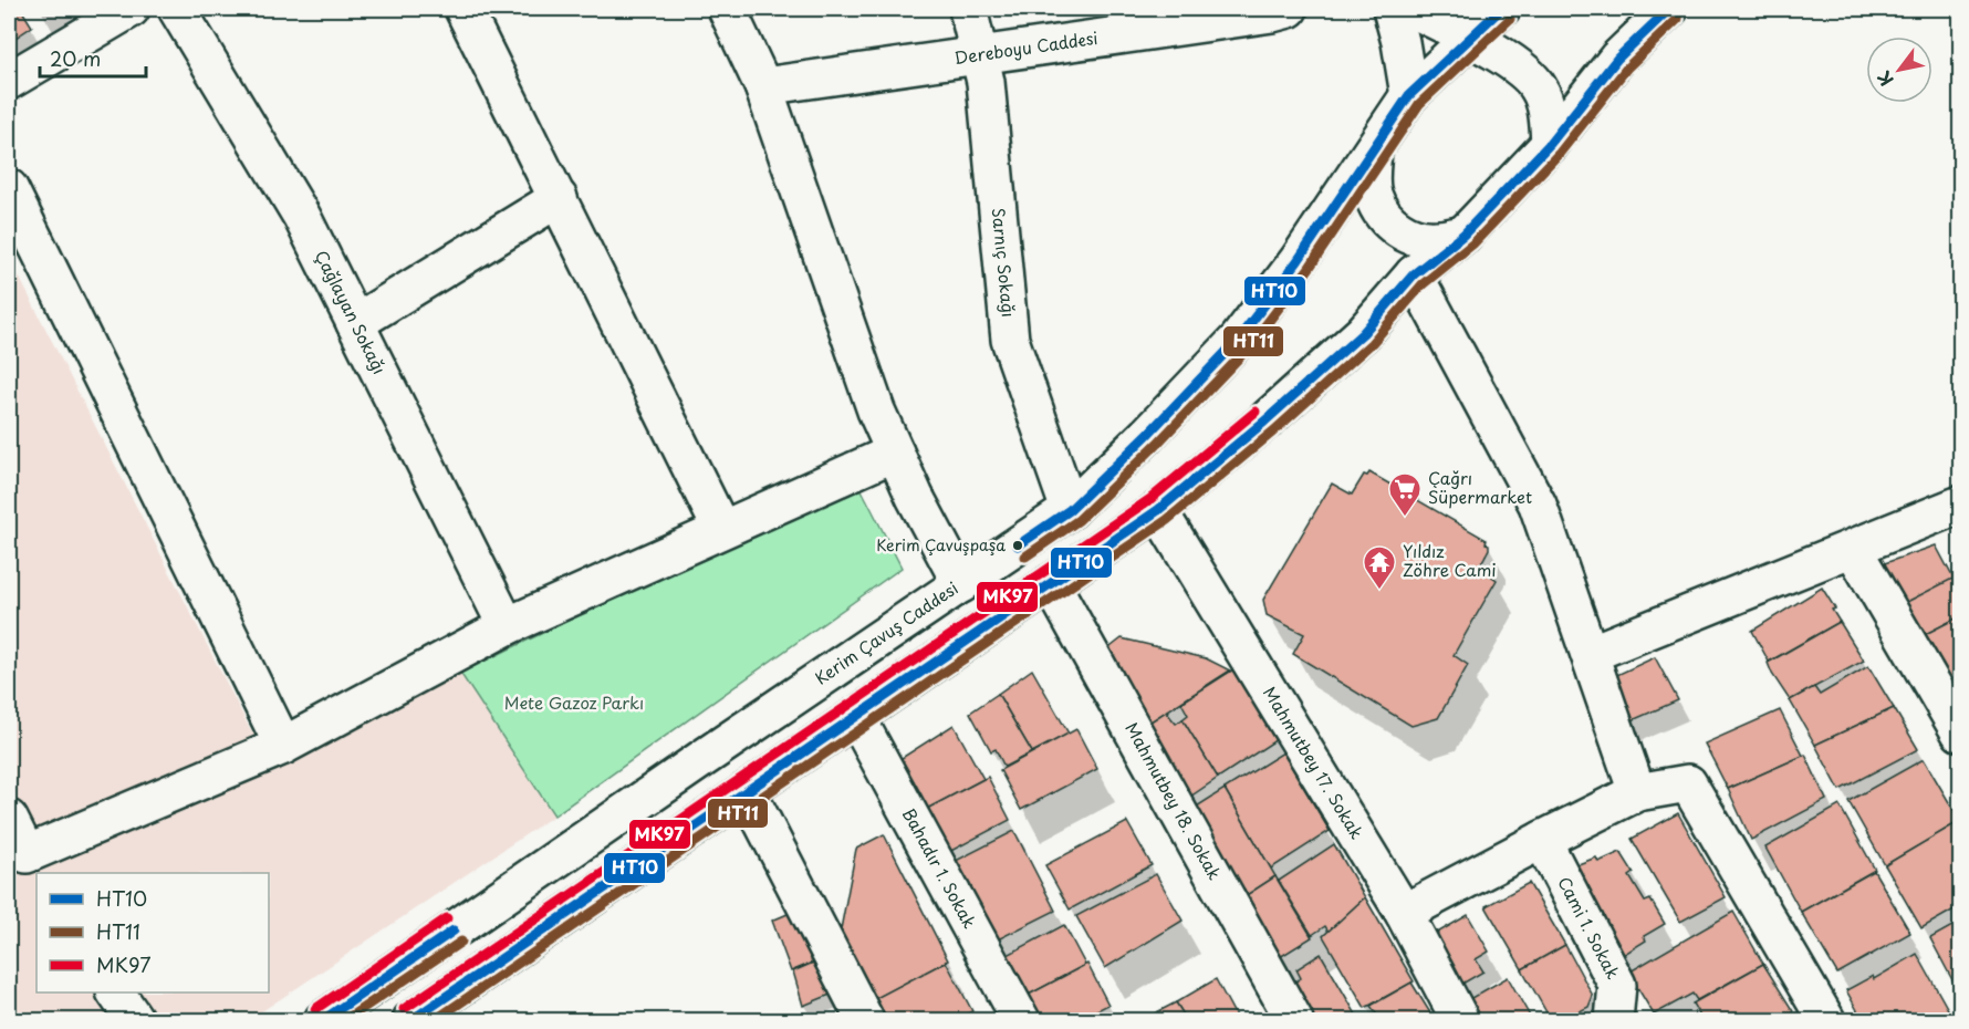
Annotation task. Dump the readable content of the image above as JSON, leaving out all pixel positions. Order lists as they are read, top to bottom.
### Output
{
  "streets": {
    "street": [
      "Dereboyu Caddesi",
      "Sarnıç Sokağı",
      "Çağlayan Sokağı",
      "Kerim Çavuş Caddesi",
      "Mahmutbey 17. Sokak",
      "Mahmutbey 18. Sokak",
      "Bahadır 1. Sokak",
      "Cami 1. Sokak"
    ]
  },
  "crossings": [
    ["Dereboyu Caddesi", "Sarnıç Sokağı"],
    ["Sarnıç Sokağı", "Kerim Çavuş Caddesi"]
  ],
  "parks": ["Mete Gazoz Parkı"],
  "places": {
    "supermarket": ["Çağrı Süpermarket"],
    "other": ["Kerim Çavuşpaşa"],
    "temple": ["Yıldız Zöhre Cami"]
  },
  "lines": ["transit line HT10", "transit line HT11", "transit line MK97"],
  "legend": ["HT10", "HT11", "MK97"],
  "scale_bar": "20 m",
  "north": "bottom left"
}
